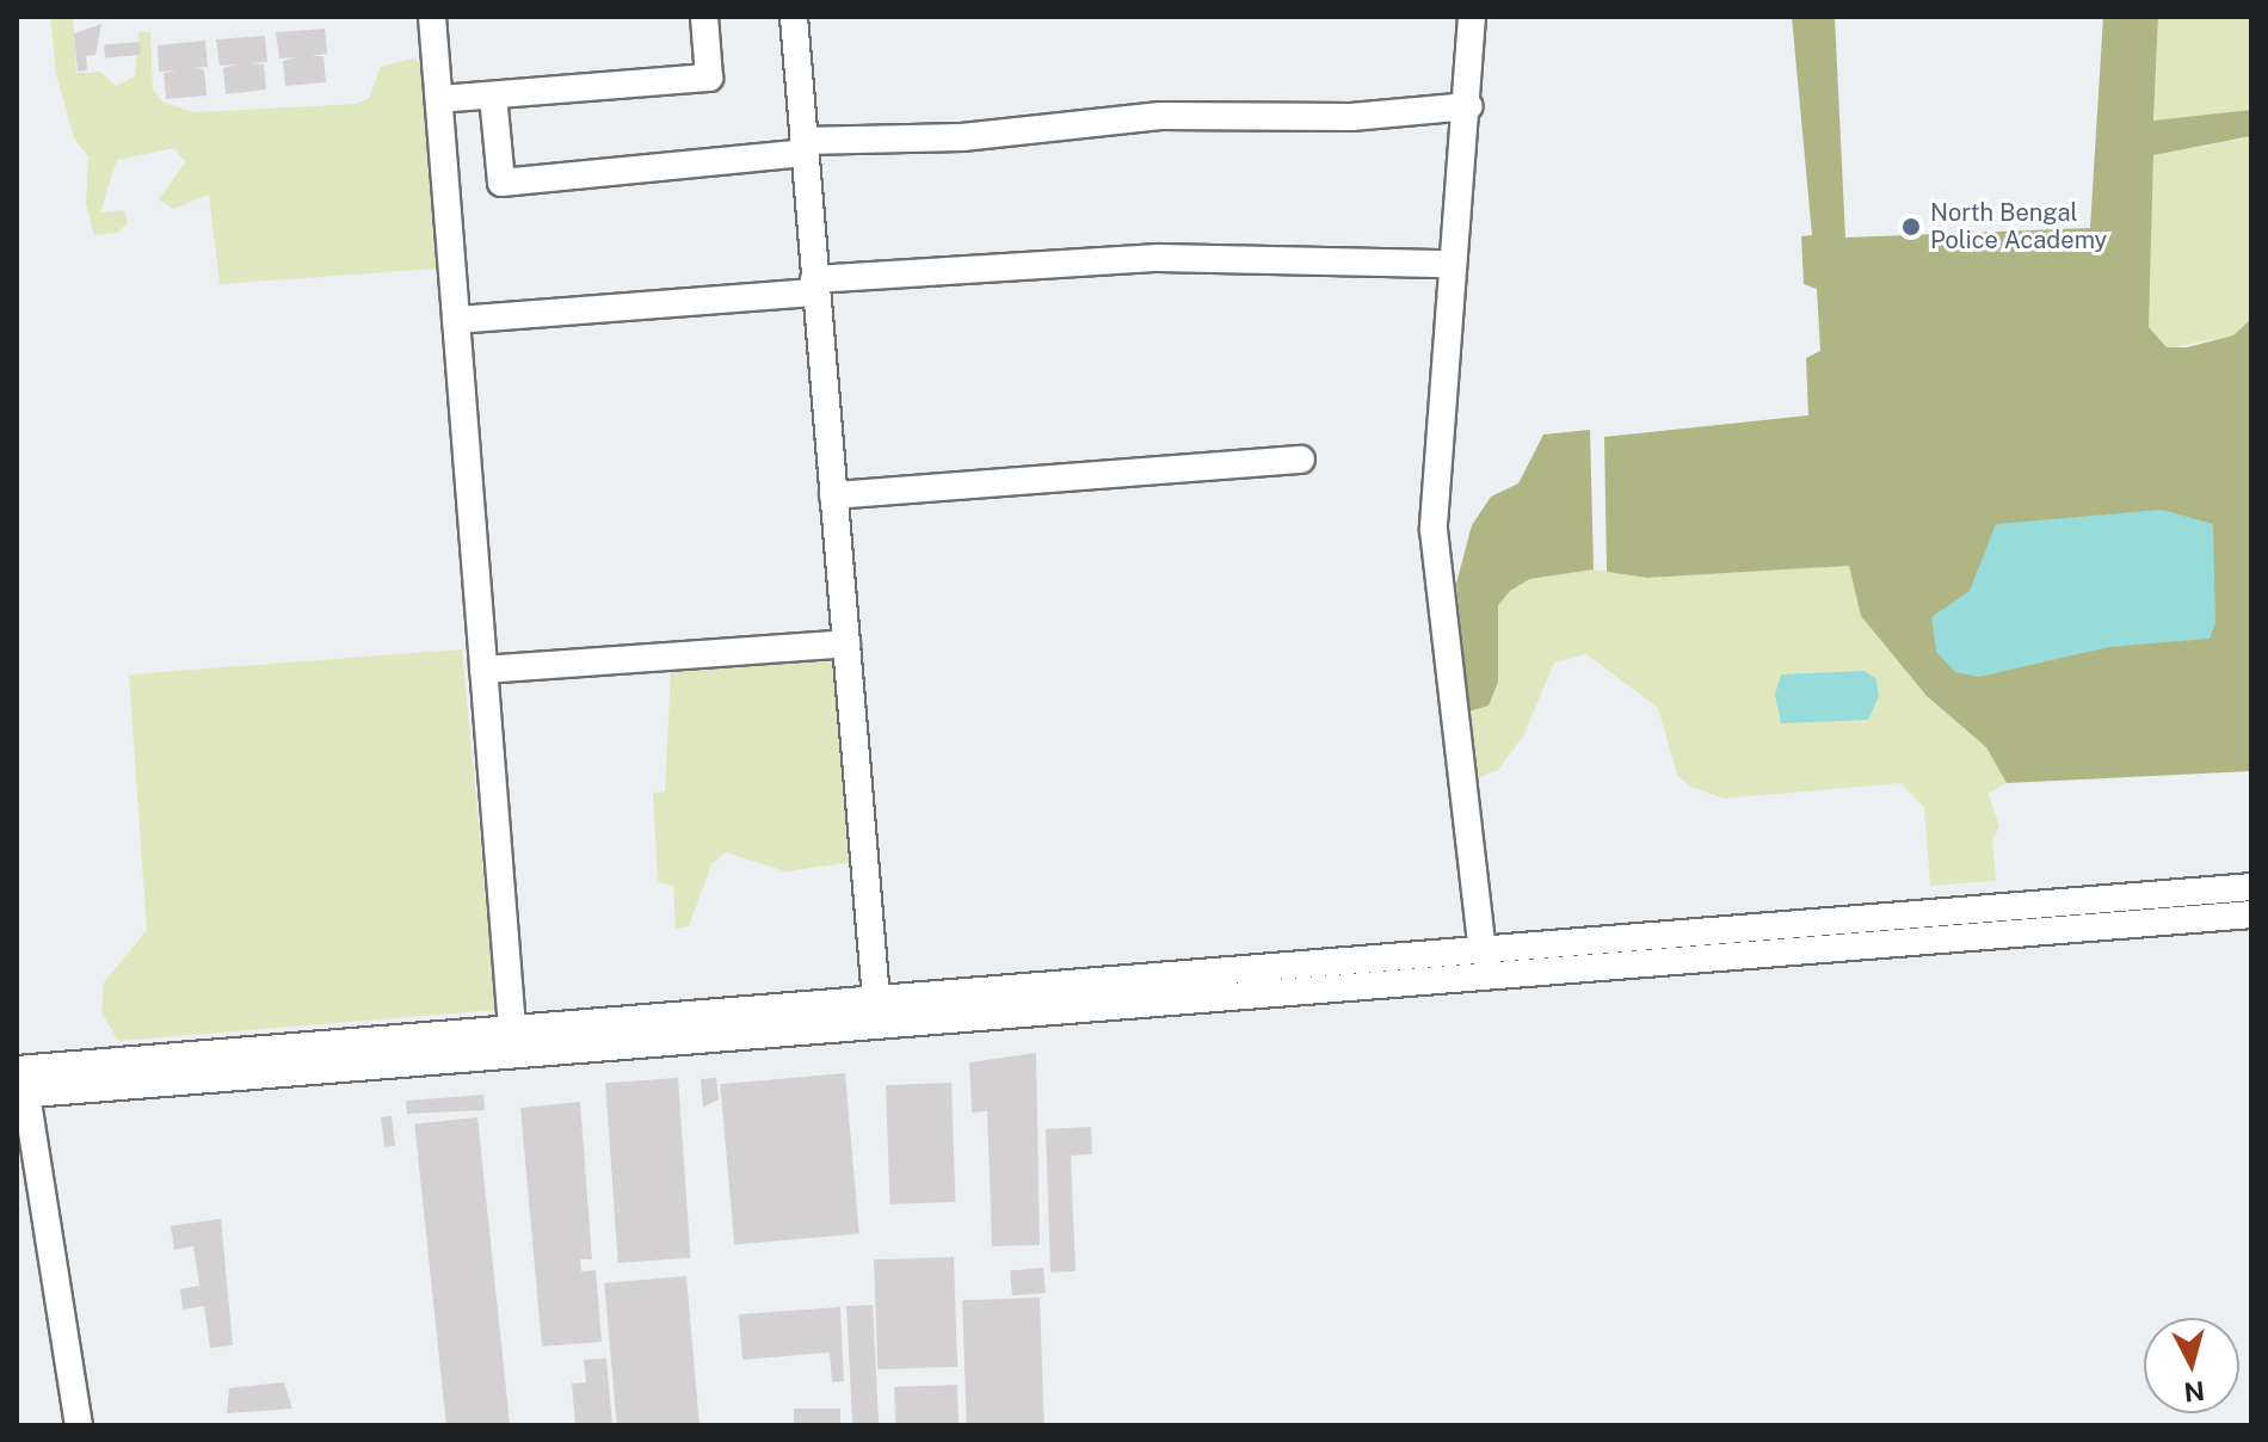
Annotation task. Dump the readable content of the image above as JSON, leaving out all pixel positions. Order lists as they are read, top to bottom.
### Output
{
  "places": ["North Bengal Police Academy"],
  "north": "bottom"
}
